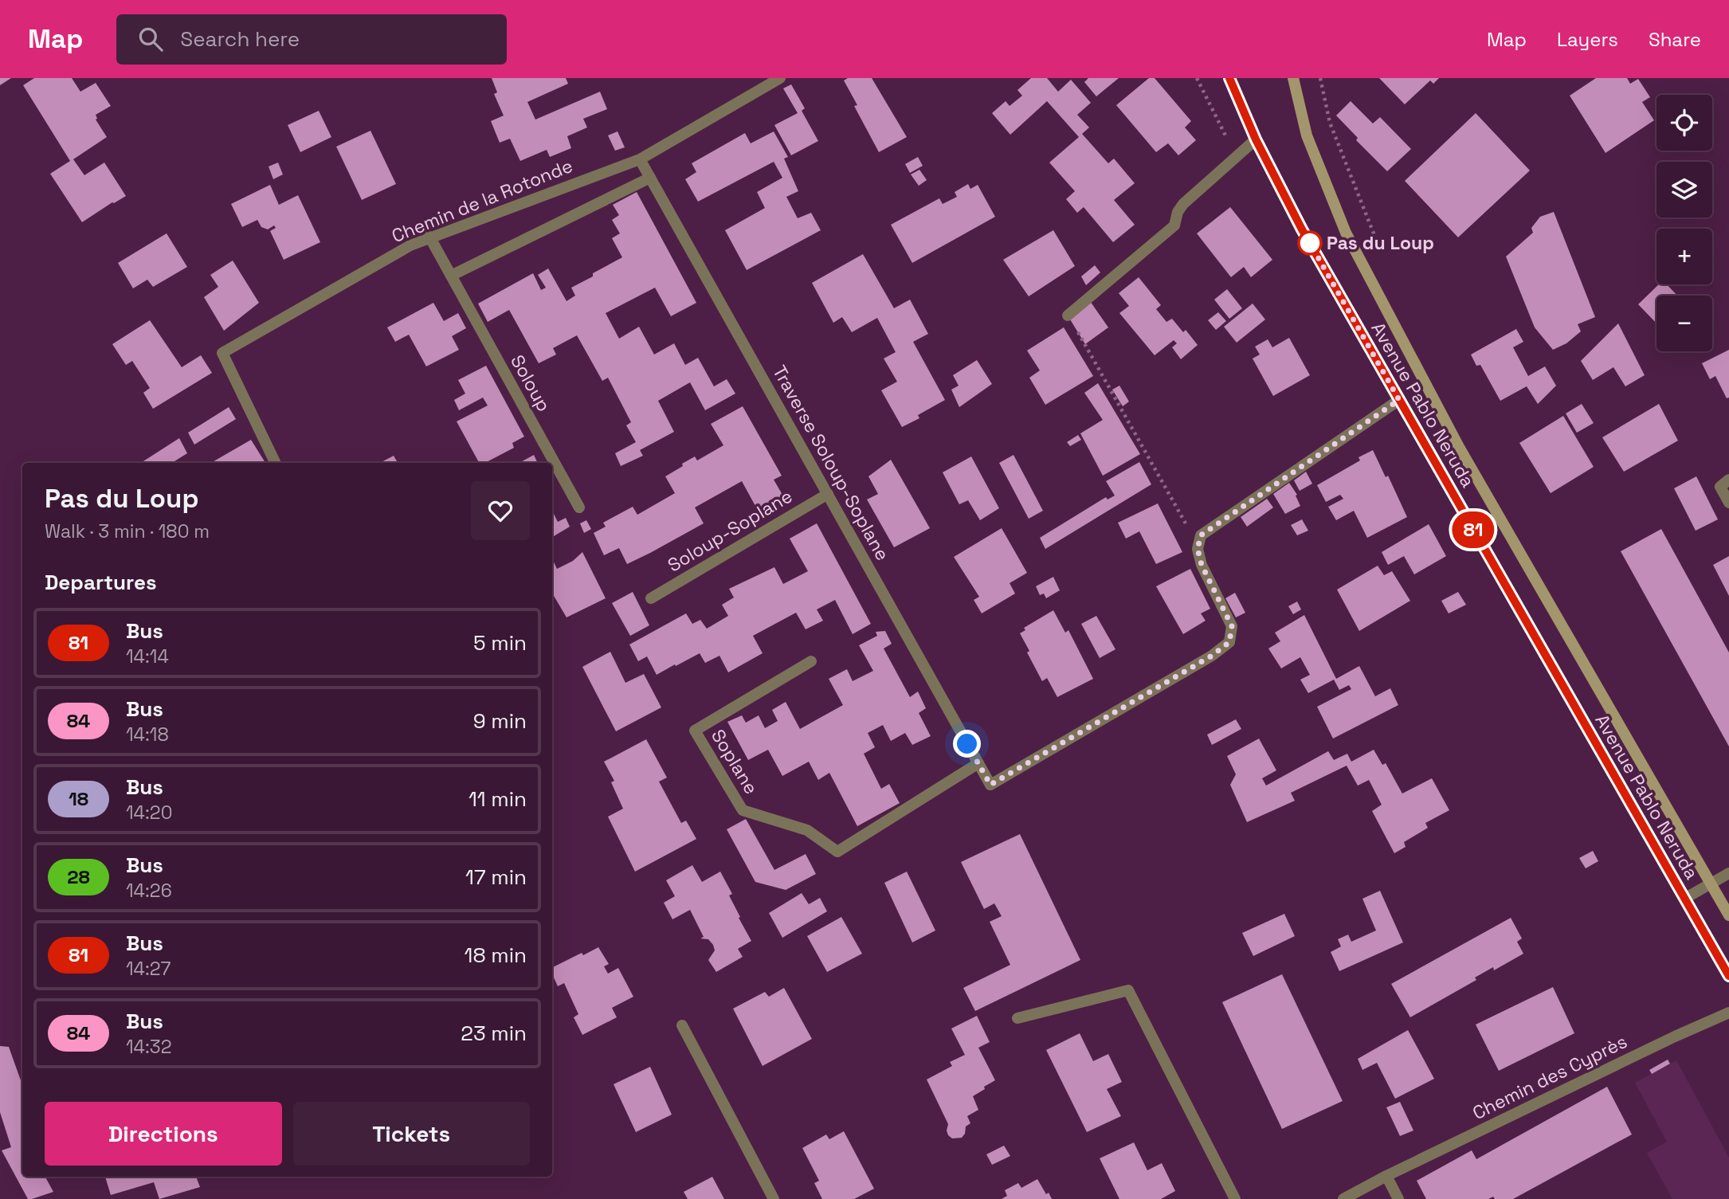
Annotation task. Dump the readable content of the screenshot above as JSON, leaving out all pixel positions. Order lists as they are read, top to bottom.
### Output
{
  "streets": {
    "main road": ["Avenue Pablo Neruda"],
    "street": [
      "Chemin de la Rotonde",
      "Soloup",
      "Traverse Soloup-Soplane",
      "Soloup-Soplane",
      "Soplane",
      "Chemin des Cyprès"
    ]
  },
  "crossings": [
    ["Chemin de la Rotonde", "Soloup"],
    ["Chemin de la Rotonde", "Traverse Soloup-Soplane"],
    ["Traverse Soloup-Soplane", "Soloup-Soplane"],
    ["Traverse Soloup-Soplane", "Soplane"]
  ],
  "places": ["Pas du Loup"],
  "lines": ["bus line 81"],
  "page": {
    "header": "Map",
    "search": "Search here",
    "nav": ["Map", "Layers", "Share"],
    "on_map": "81",
    "map_buttons": ["+", "−"],
    "heading": [
      ["Pas du Loup", "Walk · 3 min · 180 m"],
      "Departures"
    ],
    "list": [
      {
        "mark": "81",
        "name": "Bus",
        "note": "14:14",
        "value": "5 min"
      },
      {
        "mark": "84",
        "name": "Bus",
        "note": "14:18",
        "value": "9 min"
      },
      {
        "mark": "18",
        "name": "Bus",
        "note": "14:20",
        "value": "11 min"
      },
      {
        "mark": "28",
        "name": "Bus",
        "note": "14:26",
        "value": "17 min"
      },
      {
        "mark": "81",
        "name": "Bus",
        "note": "14:27",
        "value": "18 min"
      },
      {
        "mark": "84",
        "name": "Bus",
        "note": "14:32",
        "value": "23 min"
      }
    ],
    "buttons": ["Directions", "Tickets"]
  }
}
